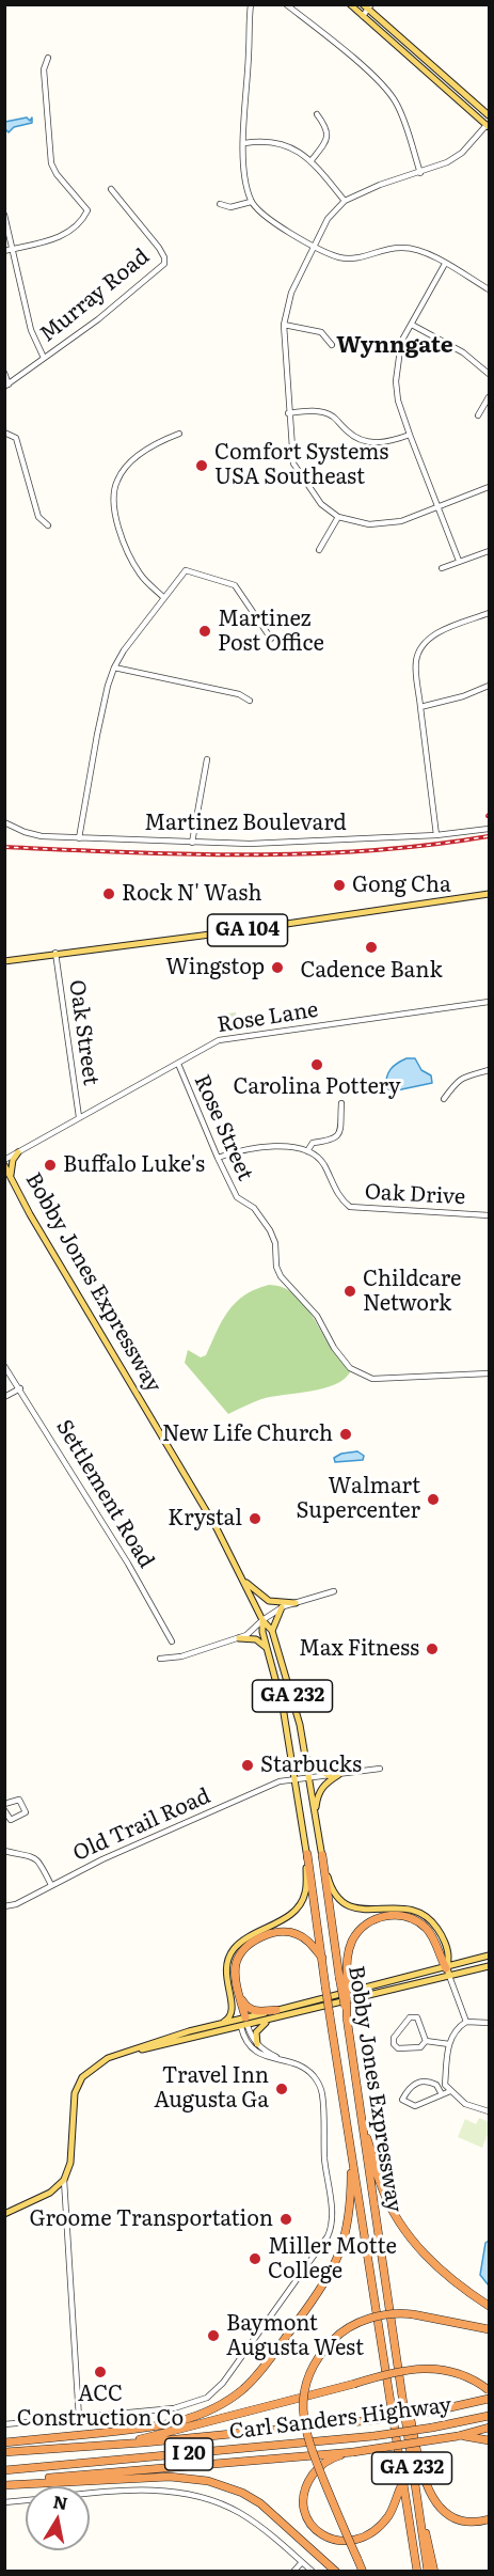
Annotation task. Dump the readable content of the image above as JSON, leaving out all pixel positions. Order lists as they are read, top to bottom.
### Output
{
  "streets": {
    "highway": [
      "Bobby Jones Expressway",
      "GA 232",
      "Carl Sanders Highway",
      "I 20"
    ],
    "main road": ["GA 104"],
    "street": [
      "Murray Road",
      "Martinez Boulevard",
      "Rose Lane",
      "Oak Street",
      "Rose Street",
      "Oak Drive",
      "Settlement Road",
      "Old Trail Road"
    ]
  },
  "crossings": [
    ["GA 104", "Oak Street"],
    ["Rose Lane", "Oak Street"],
    ["Rose Lane", "Rose Street"],
    ["Rose Lane", "Bobby Jones Expressway"],
    ["Bobby Jones Expressway", "Old Trail Road"]
  ],
  "districts": ["Wynngate"],
  "places": [
    "Comfort Systems USA Southeast",
    "Martinez Post Office",
    "Gong Cha",
    "Rock N' Wash",
    "Cadence Bank",
    "Wingstop",
    "Carolina Pottery",
    "Buffalo Luke's",
    "Childcare Network",
    "New Life Church",
    "Walmart Supercenter",
    "Krystal",
    "Max Fitness",
    "Starbucks",
    "Travel Inn Augusta Ga",
    "Groome Transportation",
    "Miller Motte College",
    "Baymont Augusta West",
    "ACC Construction Co"
  ],
  "north": "top"
}
